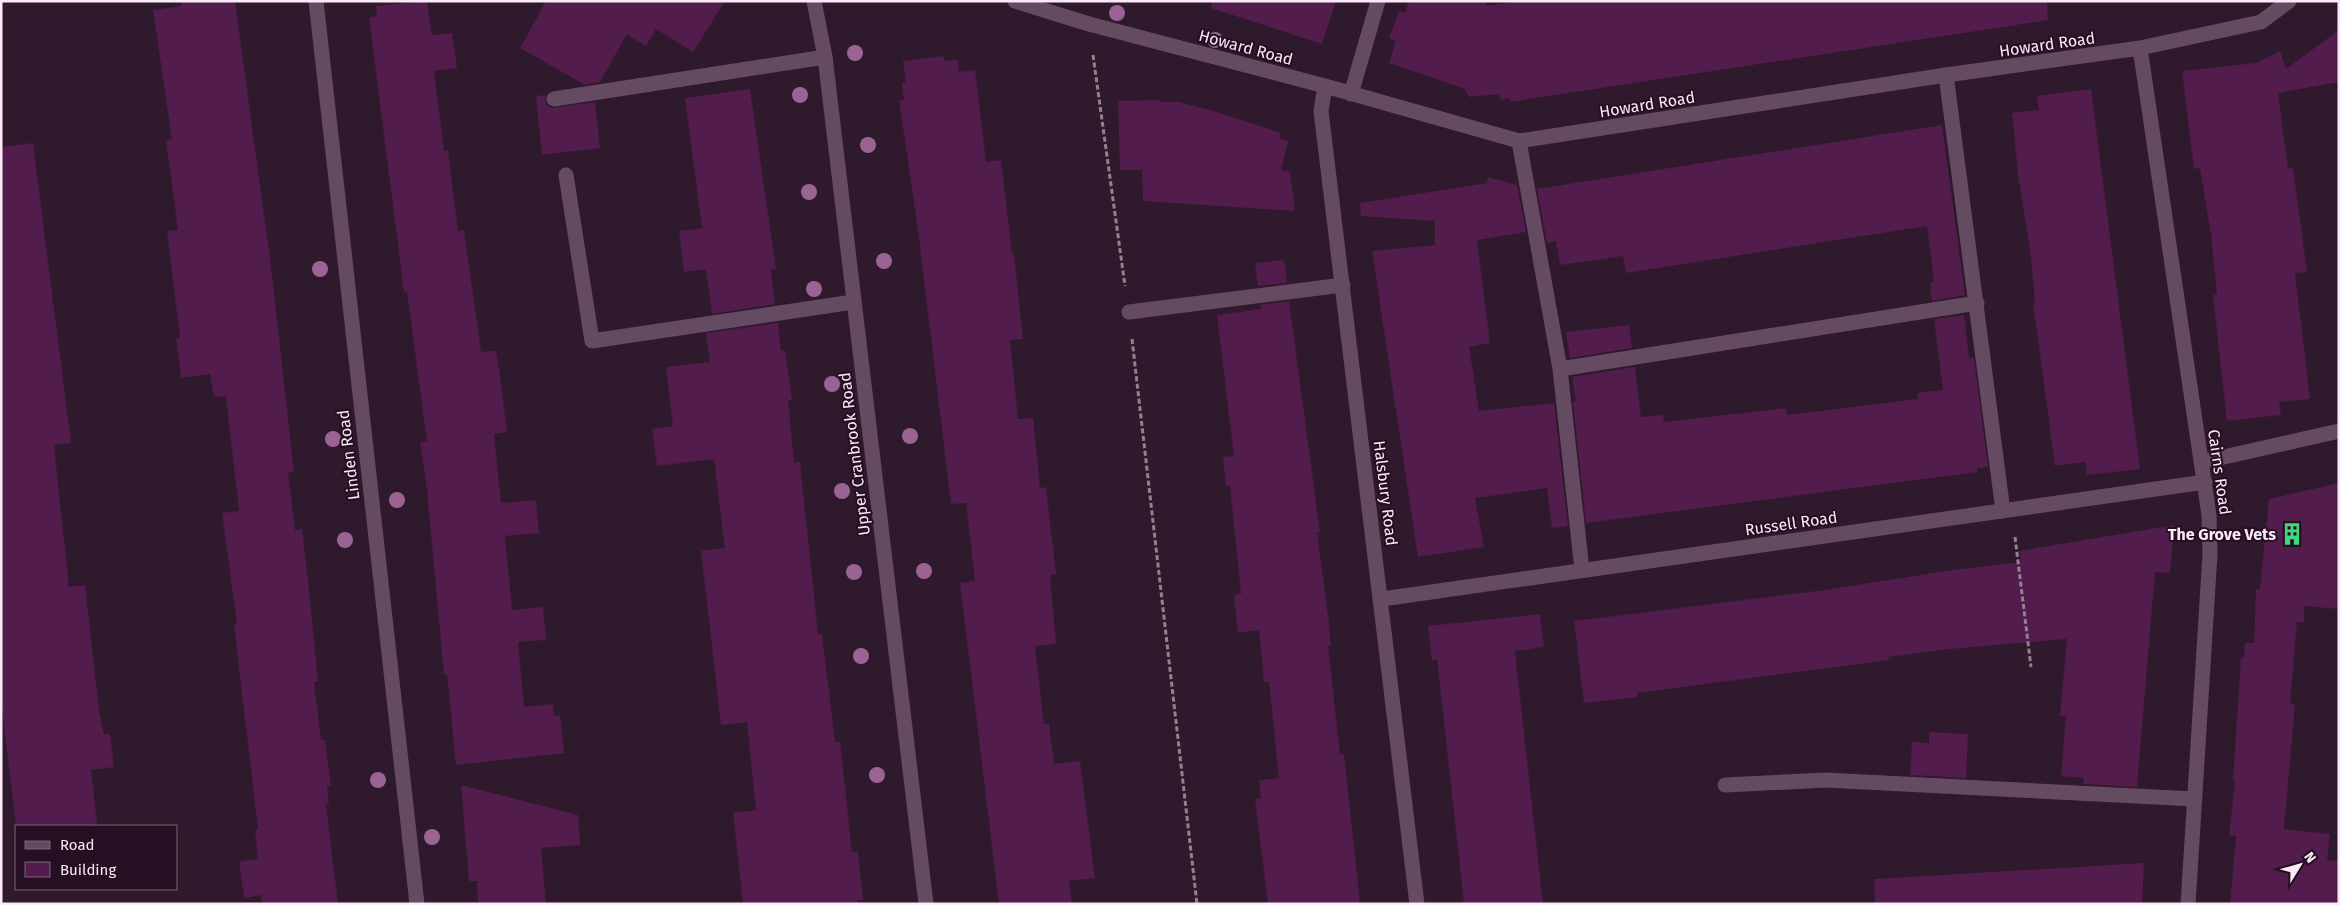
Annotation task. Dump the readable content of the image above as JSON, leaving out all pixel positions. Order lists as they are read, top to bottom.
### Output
{
  "streets": {
    "street": [
      "Howard Road",
      "Upper Cranbrook Road",
      "Linden Road",
      "Cairns Road",
      "Halsbury Road",
      "Russell Road"
    ]
  },
  "crossings": [
    ["Howard Road", "Cairns Road"],
    ["Howard Road", "Halsbury Road"],
    ["Cairns Road", "Russell Road"],
    ["Halsbury Road", "Russell Road"]
  ],
  "places": {
    "building": ["The Grove Vets"]
  },
  "legend": ["Road", "Building"],
  "north": "top right"
}
